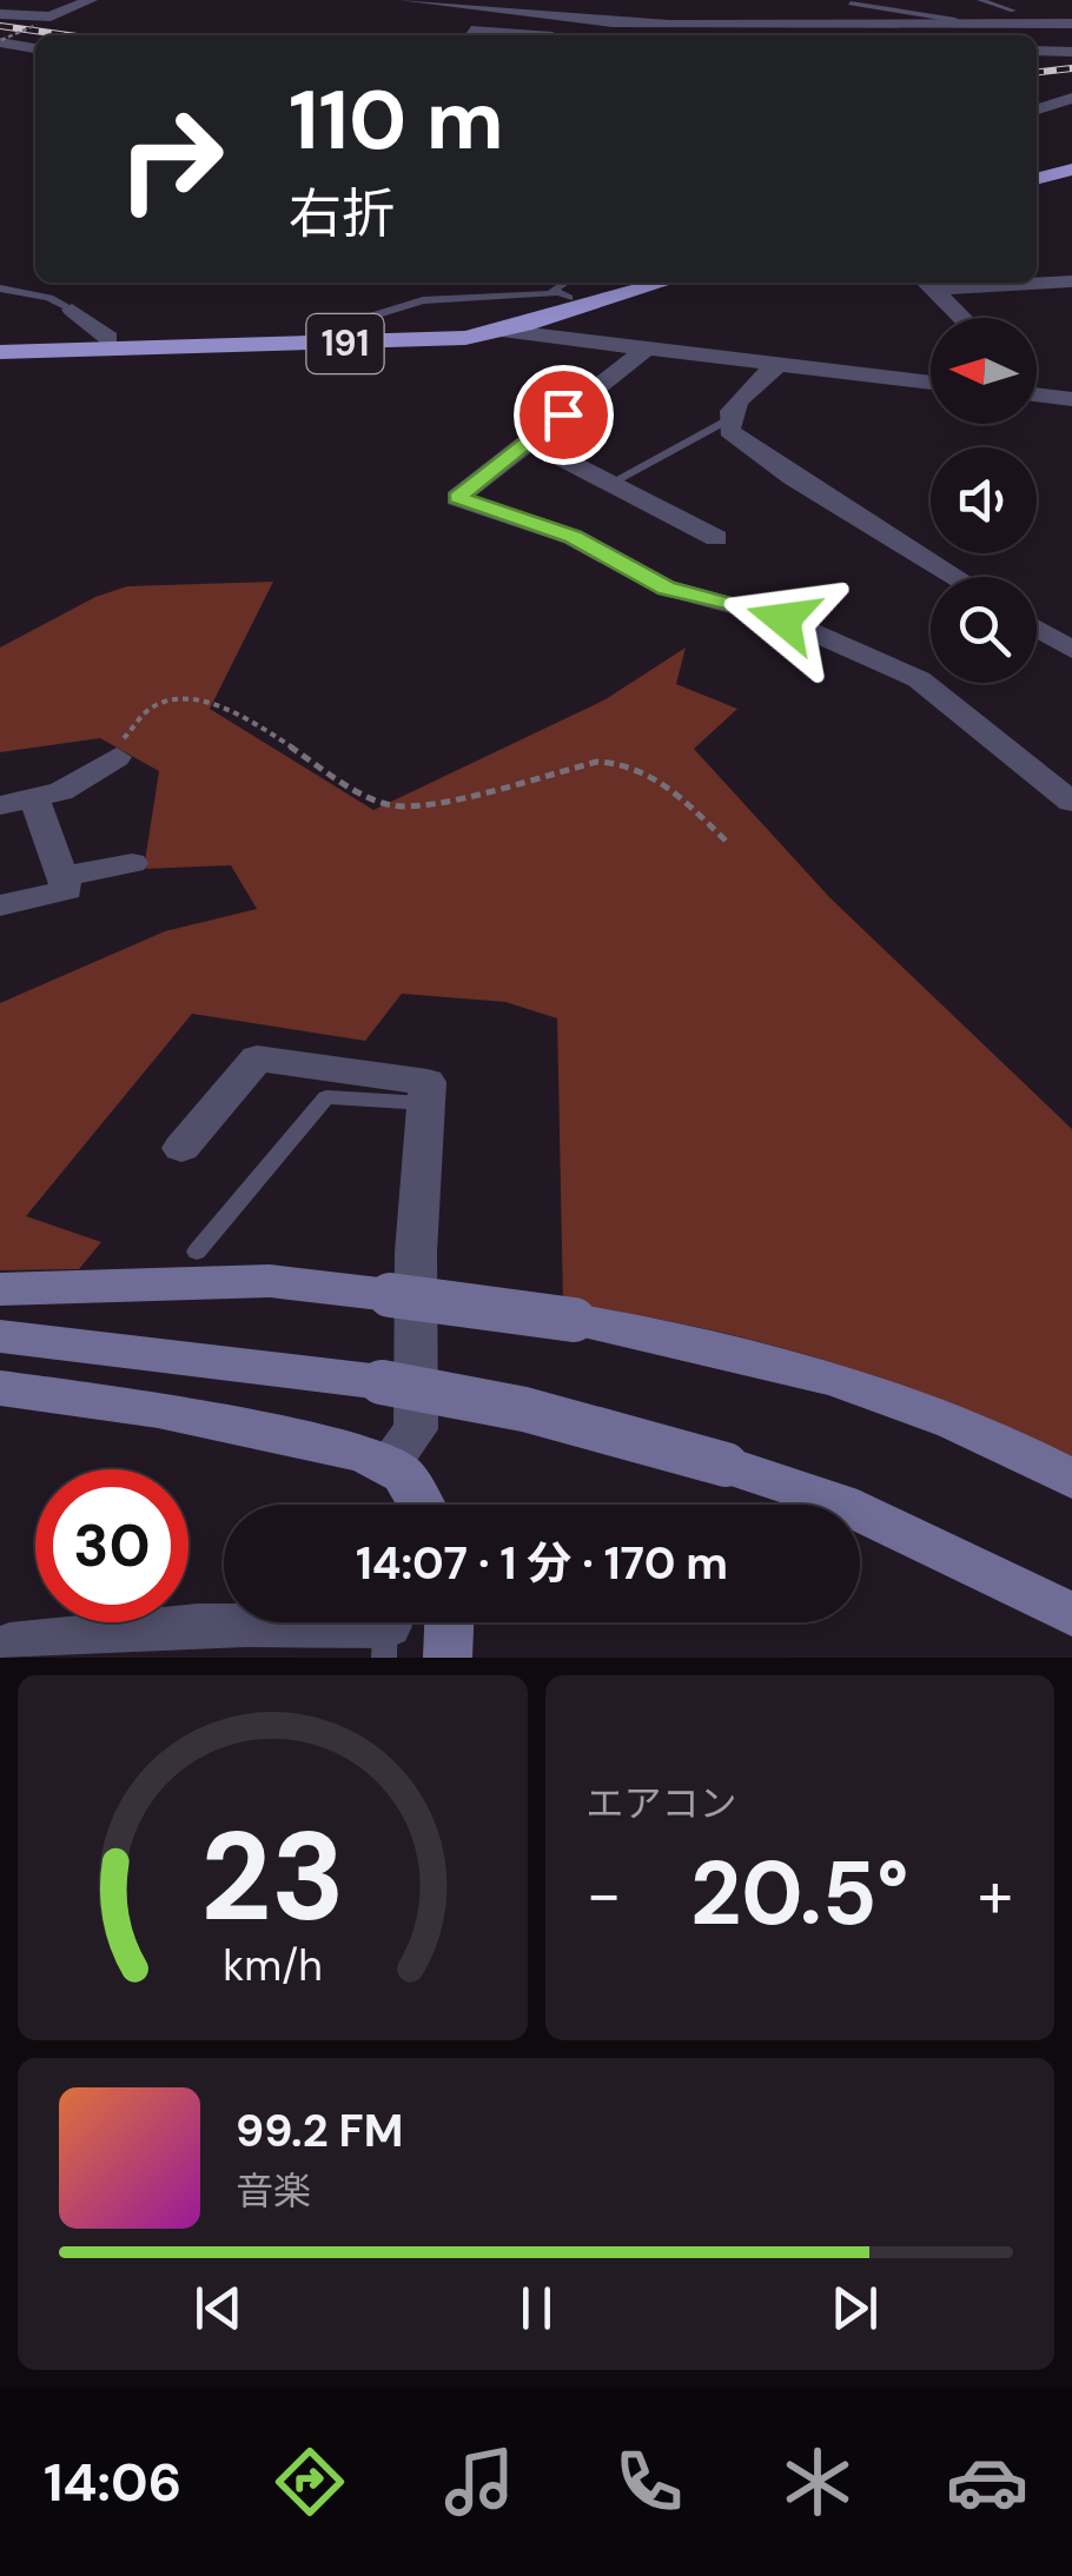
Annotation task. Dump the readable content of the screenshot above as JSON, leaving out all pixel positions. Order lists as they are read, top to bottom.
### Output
{
  "streets": {
    "highway": ["191"]
  },
  "north": "left",
  "page": {
    "turn": ["110 m", "右折"],
    "limit": "30",
    "trip": "14:07 · 1 分 · 170 m",
    "tile": "エアコン",
    "heat": ["−", "20.5°", "+"],
    "song": ["99.2 FM", "音楽"],
    "tabs": "14:06",
    "gauge": ["23", "km/h"]
  }
}
